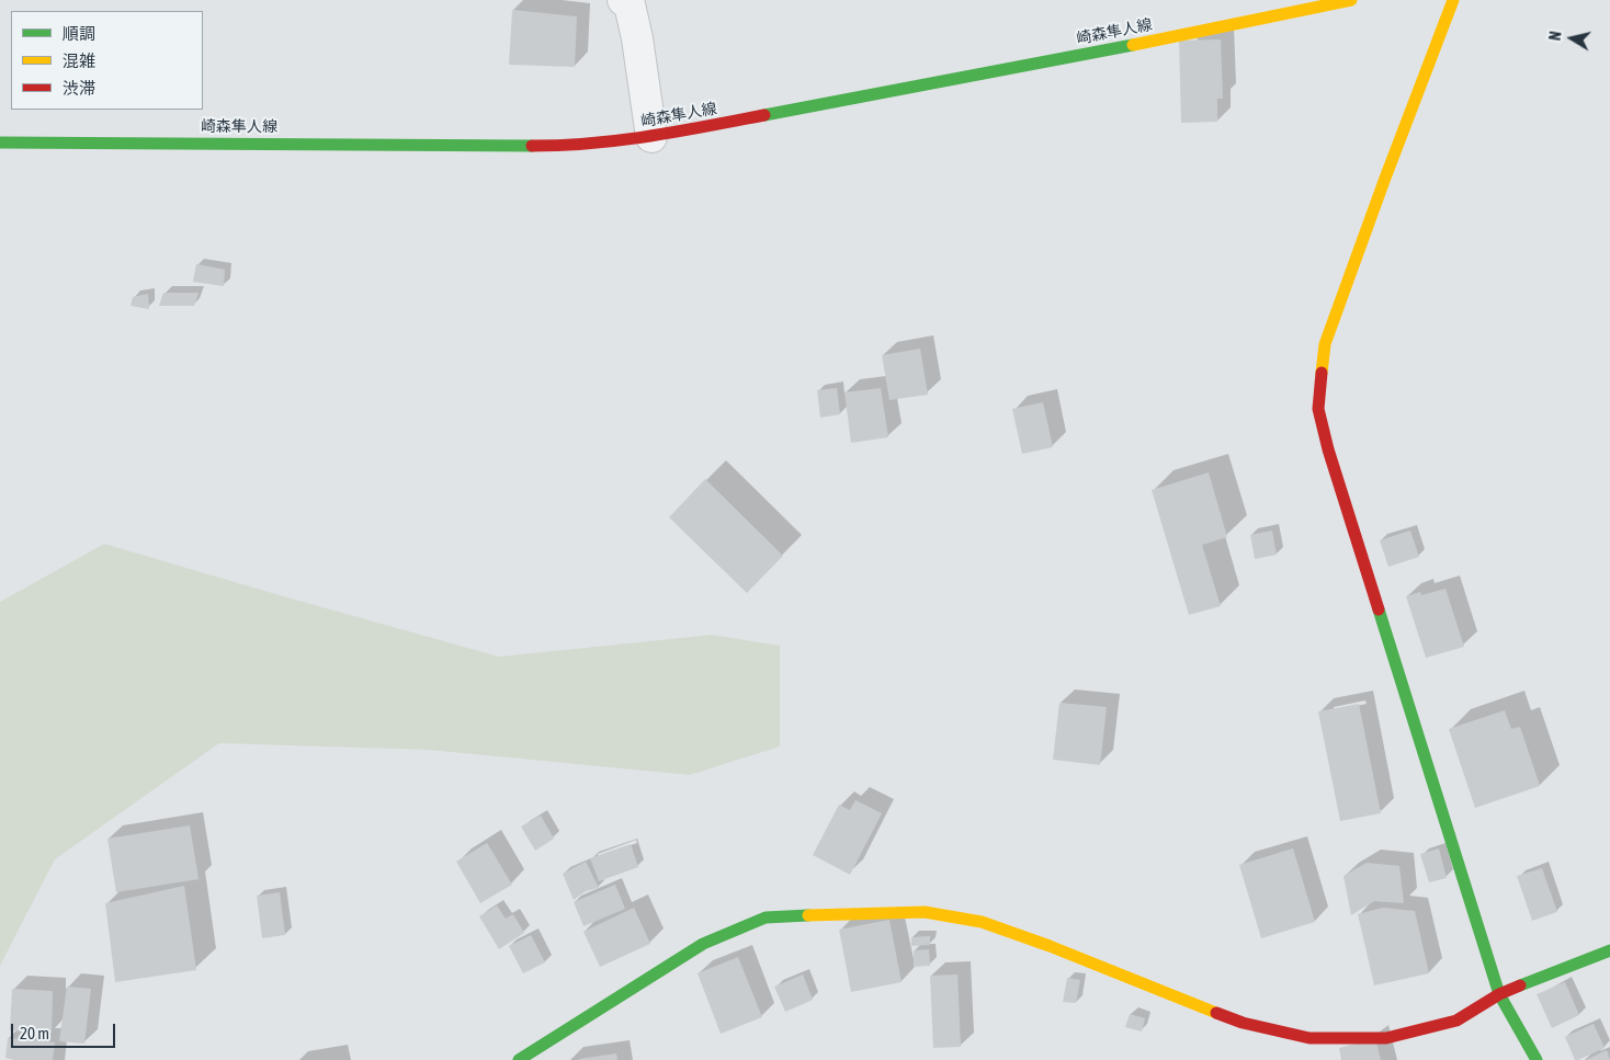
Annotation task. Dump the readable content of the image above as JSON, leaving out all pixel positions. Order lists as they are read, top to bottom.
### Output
{
  "streets": {
    "street": ["崎森隼人線"]
  },
  "legend": ["順調", "混雑", "渋滞"],
  "scale_bar": "20 m",
  "north": "left"
}
